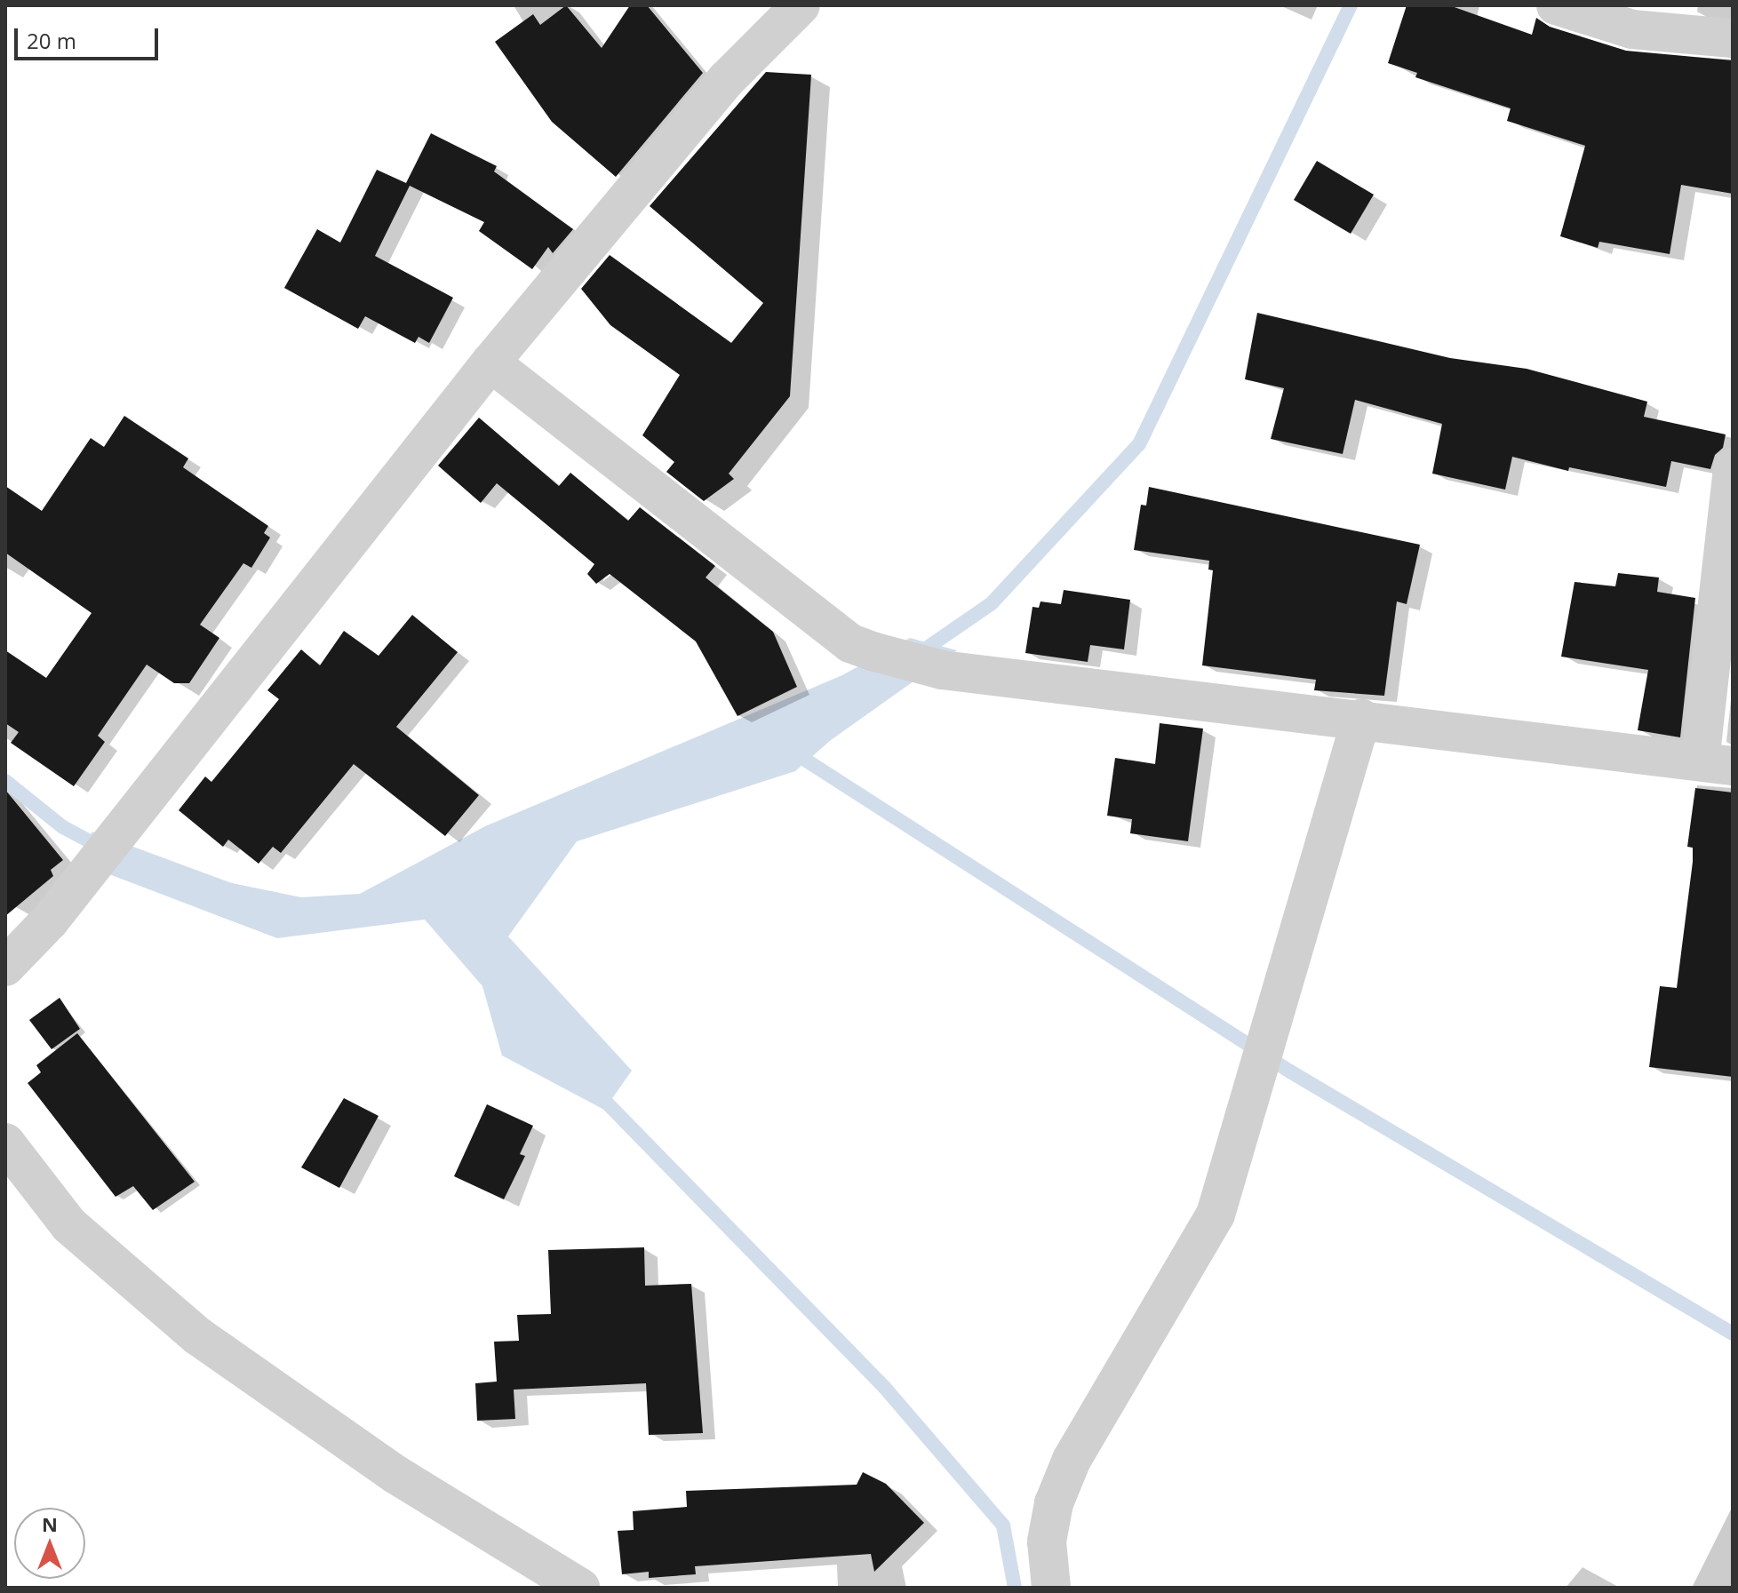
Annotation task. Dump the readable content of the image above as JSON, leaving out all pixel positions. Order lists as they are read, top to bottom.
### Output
{
  "scale_bar": "20 m",
  "north": "top"
}
